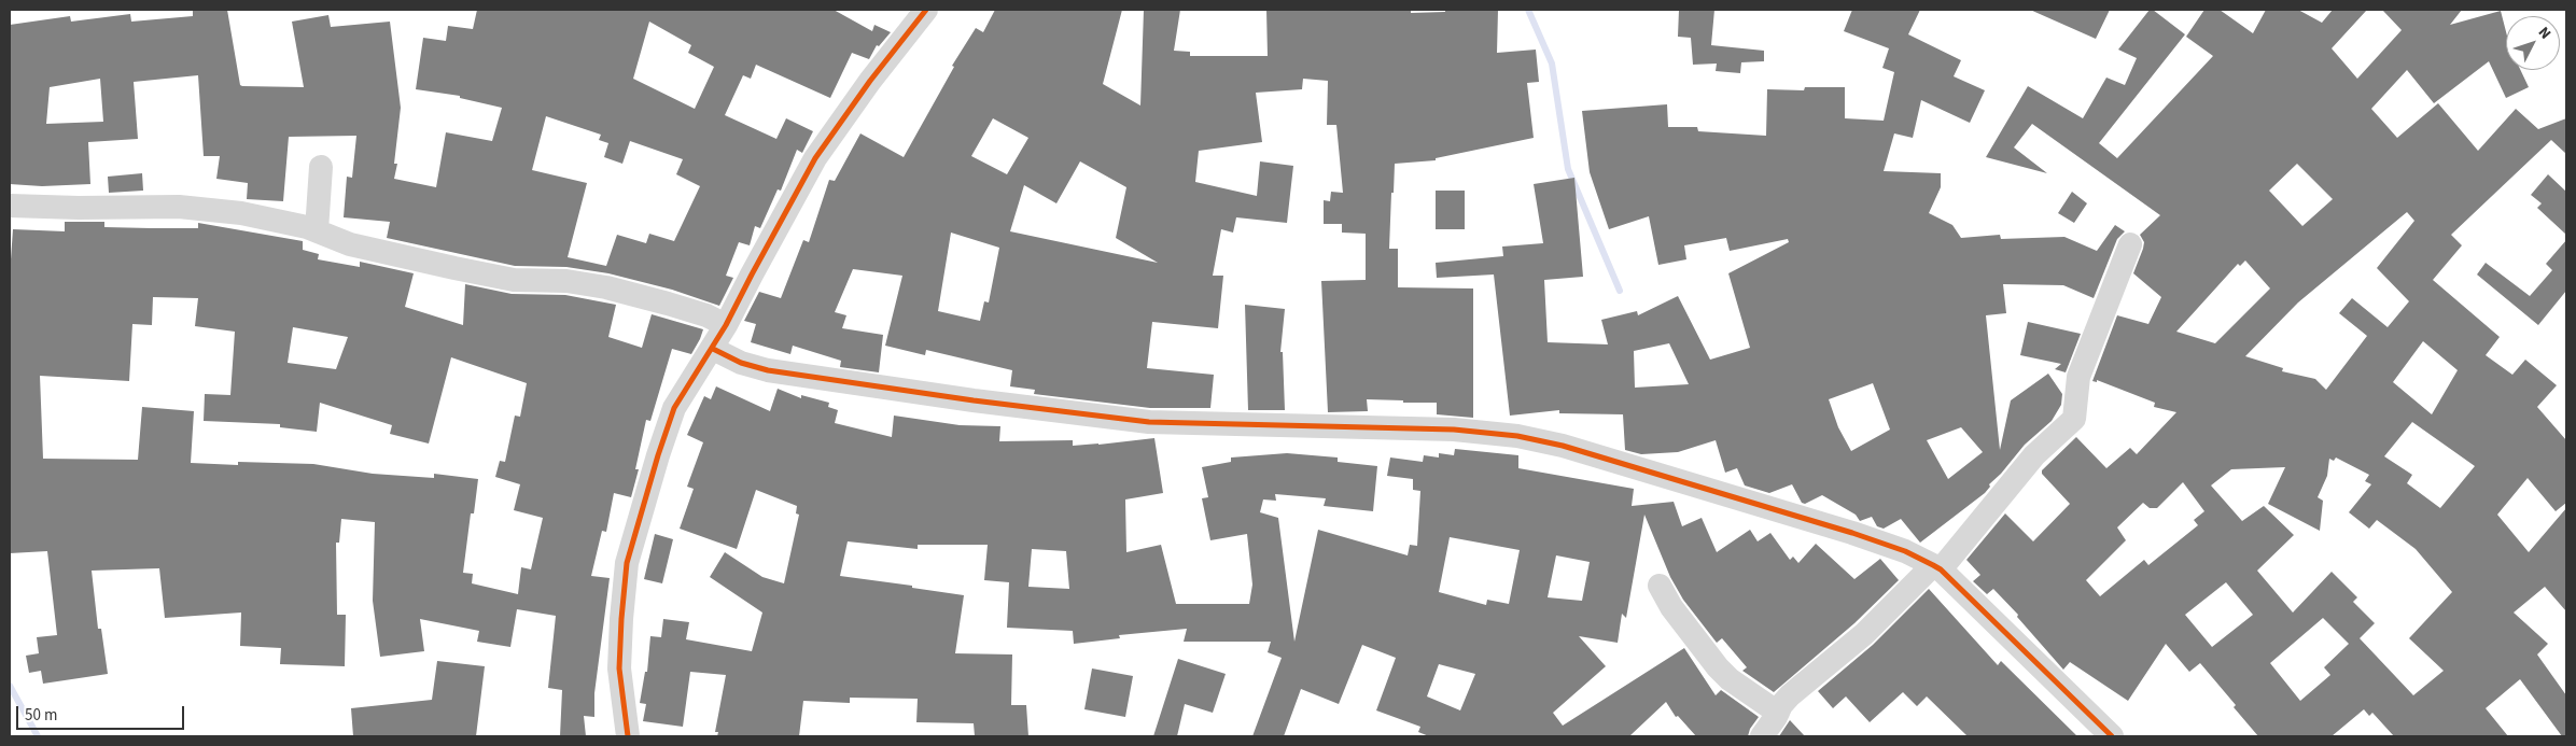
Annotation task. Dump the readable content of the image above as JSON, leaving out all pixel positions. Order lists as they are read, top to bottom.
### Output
{
  "scale_bar": "50 m",
  "north": "top right"
}
